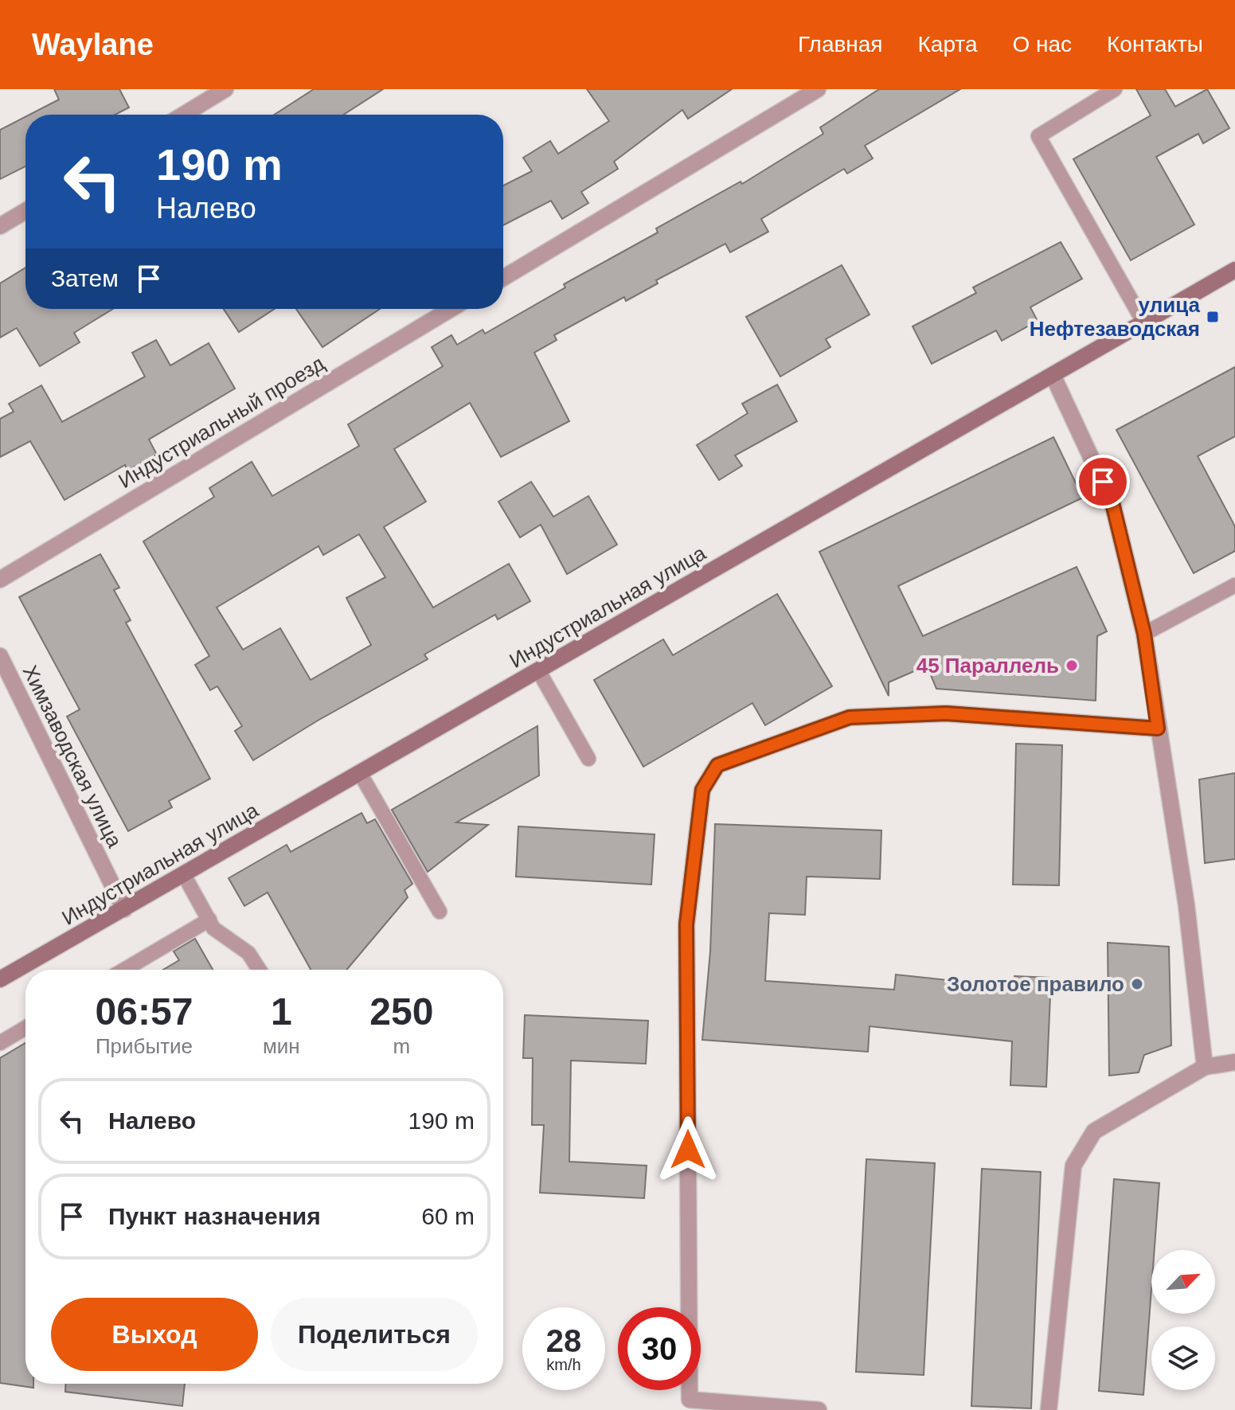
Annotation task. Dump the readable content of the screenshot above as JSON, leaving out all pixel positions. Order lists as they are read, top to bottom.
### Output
{
  "streets": {
    "main road": ["Индустриальная улица"],
    "street": ["Индустриальный проезд", "Химзаводская улица"]
  },
  "crossings": [
    ["Индустриальная улица", "Химзаводская улица"]
  ],
  "places": {
    "transit": ["улица Нефтезаводская"],
    "other": ["45 Параллель", "Золотое правило"]
  },
  "north": "top right",
  "page": {
    "header": "Waylane",
    "nav": [
      "Главная",
      "Карта",
      "О нас",
      "Контакты"
    ],
    "turn": ["190 m", "Налево"],
    "then": "Затем",
    "eta": [
      "06:57",
      "Прибытие",
      "1",
      "мин",
      "250",
      "m"
    ],
    "list": [
      {
        "name": "Налево",
        "value": "190 m"
      },
      {
        "name": "Пункт назначения",
        "value": "60 m"
      }
    ],
    "buttons": ["Выход", "Поделиться"],
    "speed": "28 km/h",
    "limit": "30"
  }
}
